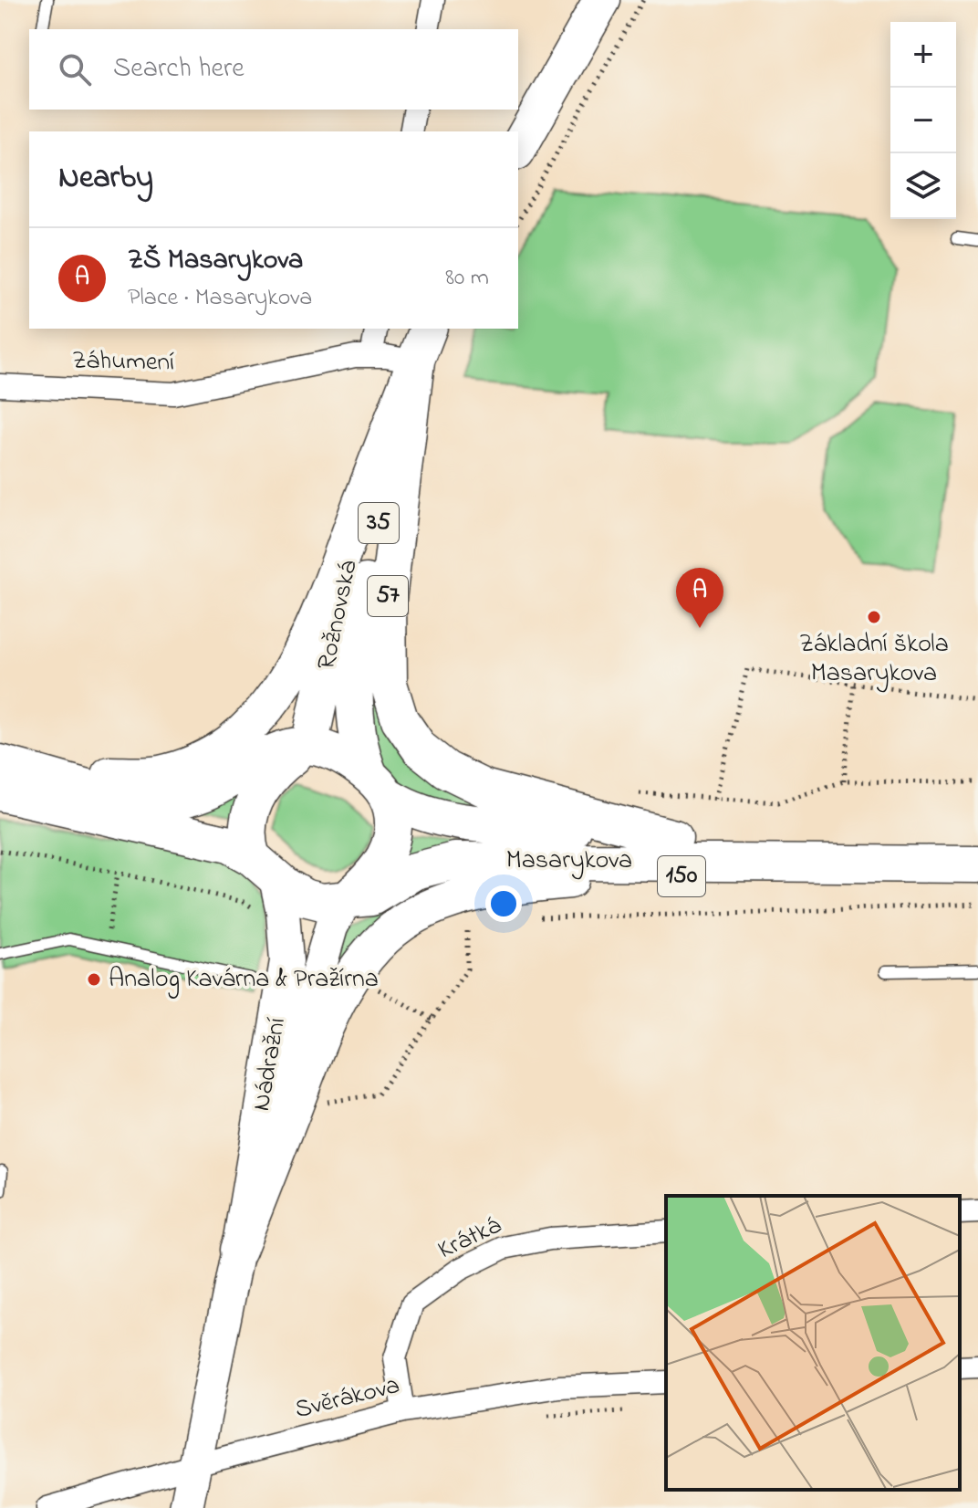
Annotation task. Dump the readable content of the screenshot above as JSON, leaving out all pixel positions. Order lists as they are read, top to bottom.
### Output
{
  "streets": {
    "main road": [
      "35",
      "57",
      "Rožnovská",
      "Masarykova",
      "150",
      "Nádražní"
    ],
    "street": ["Záhumení", "Krátká", "Svěrákova"]
  },
  "crossings": [
    ["Záhumení", "57"],
    ["Záhumení", "Rožnovská"],
    ["35", "Rožnovská"],
    ["35", "Masarykova"],
    ["35", "Nádražní"],
    ["57", "Rožnovská"],
    ["57", "Masarykova"],
    ["Rožnovská", "Masarykova"],
    ["Rožnovská", "Nádražní"],
    ["Masarykova", "150"],
    ["Masarykova", "Nádražní"],
    ["150", "Nádražní"],
    ["Nádražní", "Svěrákova"],
    ["Krátká", "Svěrákova"]
  ],
  "places": ["Základní škola Masarykova", "Analog Kavárna & Pražírna"],
  "page": {
    "map_buttons": ["+", "−"],
    "search": "Search here",
    "heading": "Nearby",
    "list": [
      {
        "mark": "A",
        "name": "ZŠ Masarykova",
        "note": "Place · Masarykova",
        "value": "80 m"
      }
    ],
    "pins": "A"
  }
}
